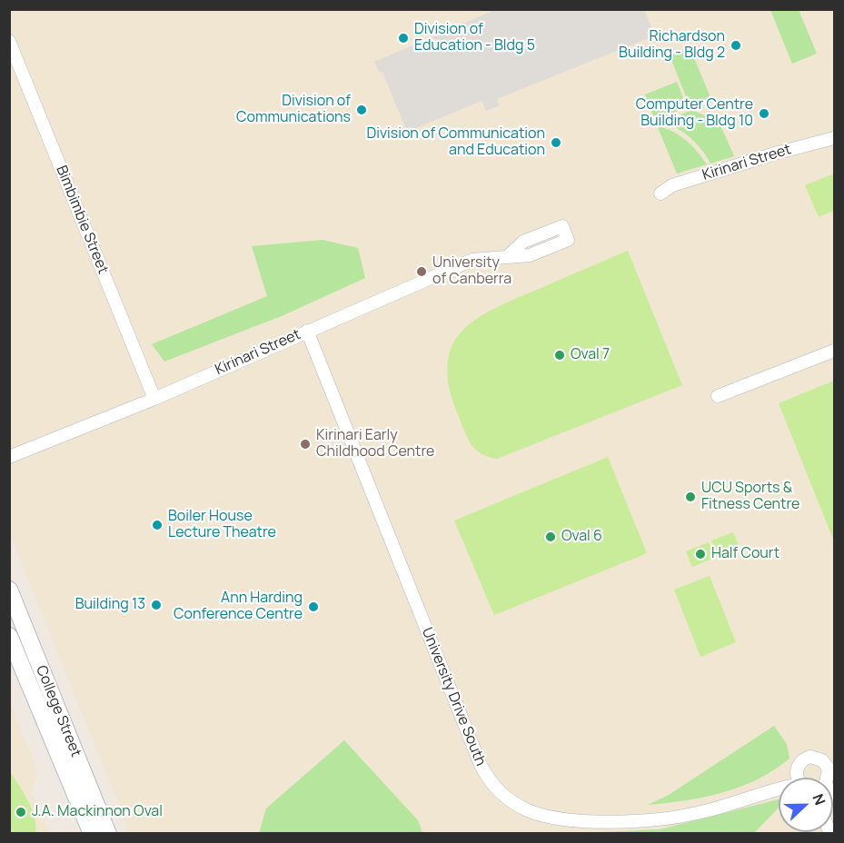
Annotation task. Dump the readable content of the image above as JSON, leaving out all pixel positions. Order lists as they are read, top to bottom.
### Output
{
  "streets": {
    "street": [
      "Kirinari Street",
      "Bimbimbie Street",
      "University Drive South",
      "College Street"
    ]
  },
  "crossings": [
    ["Kirinari Street", "Bimbimbie Street"],
    ["Kirinari Street", "University Drive South"]
  ],
  "places": [
    "Division of Education - Bldg 5",
    "Richardson Building - Bldg 2",
    "Division of Communications",
    "Computer Centre Building - Bldg 10",
    "Division of Communication and Education",
    "University of Canberra",
    "Oval 7",
    "Kirinari Early Childhood Centre",
    "UCU Sports & Fitness Centre",
    "Boiler House Lecture Theatre",
    "Oval 6",
    "Half Court",
    "Building 13",
    "Ann Harding Conference Centre",
    "J.A. Mackinnon Oval"
  ],
  "north": "right"
}
